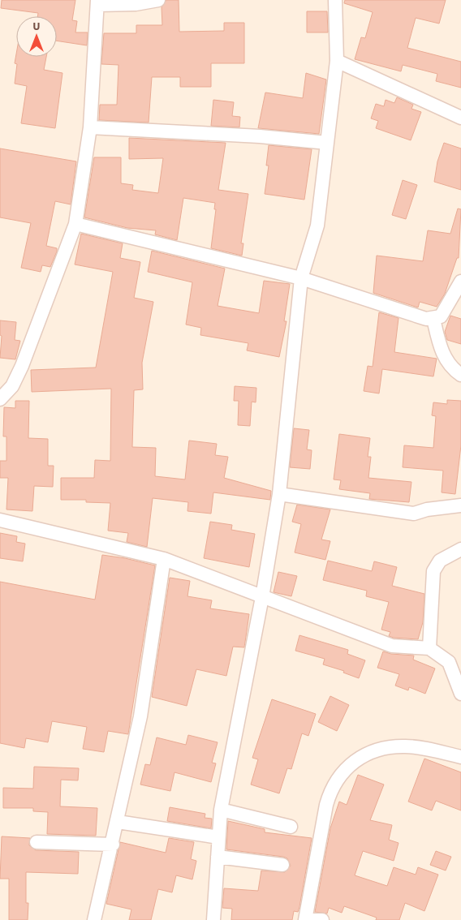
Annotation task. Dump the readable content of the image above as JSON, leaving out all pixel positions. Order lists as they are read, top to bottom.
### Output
{
  "north": "top"
}
